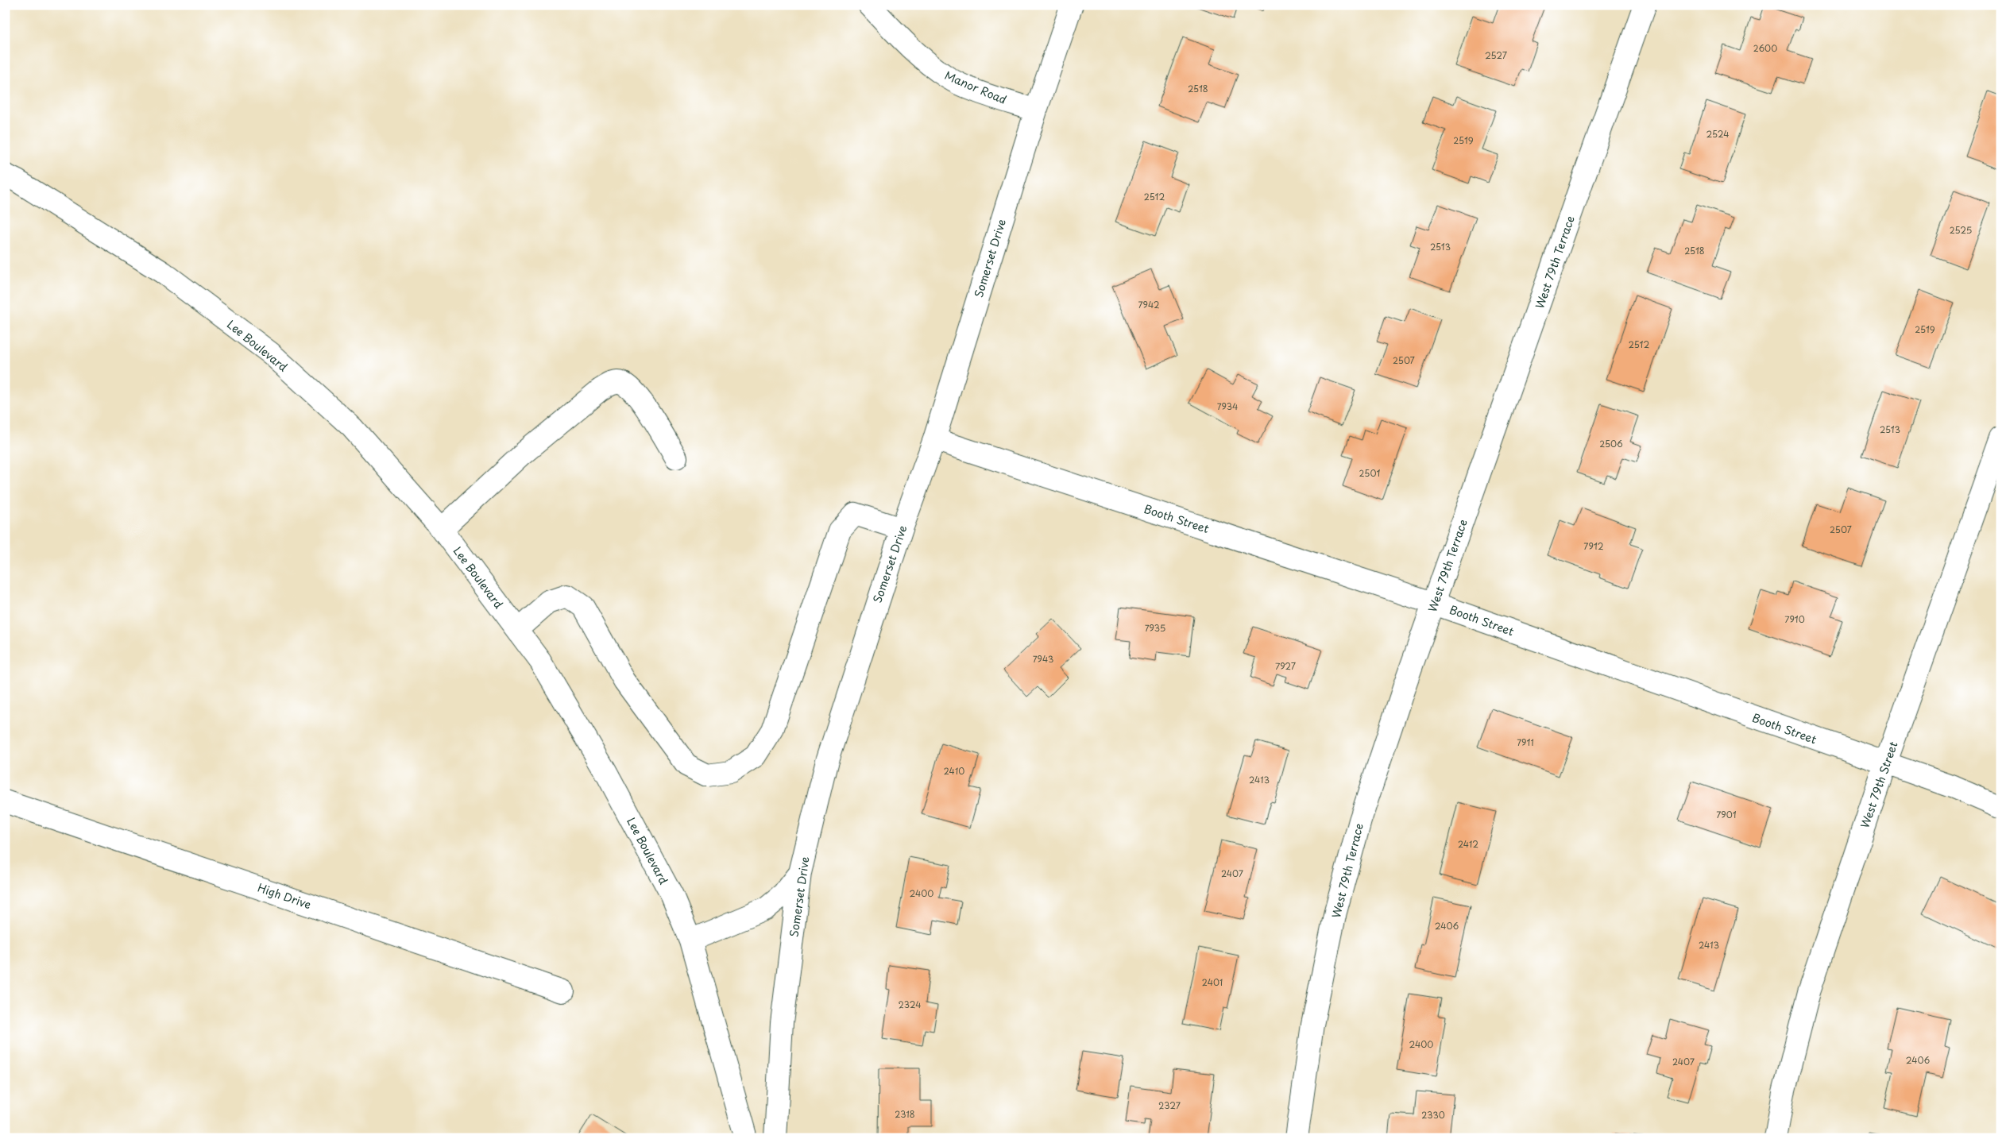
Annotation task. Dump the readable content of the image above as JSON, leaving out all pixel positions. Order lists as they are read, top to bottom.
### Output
{
  "streets": {
    "street": [
      "Manor Road",
      "Somerset Drive",
      "West 79th Terrace",
      "Lee Boulevard",
      "Booth Street",
      "West 79th Street",
      "High Drive"
    ]
  },
  "crossings": [
    ["Manor Road", "Somerset Drive"],
    ["Somerset Drive", "Booth Street"],
    ["West 79th Terrace", "Booth Street"],
    ["Booth Street", "West 79th Street"]
  ],
  "house_numbers": [
    "2600",
    "2527",
    "2518",
    "2524",
    "2519",
    "2512",
    "2525",
    "2513",
    "2518",
    "7942",
    "2519",
    "2512",
    "2507",
    "7934",
    "2513",
    "2506",
    "2501",
    "2507",
    "7912",
    "7910",
    "7935",
    "7943",
    "7927",
    "7911",
    "2410",
    "2413",
    "7901",
    "2412",
    "2407",
    "2400",
    "2406",
    "2413",
    "2401",
    "2324",
    "2400",
    "2406",
    "2407",
    "2327",
    "2318",
    "2330"
  ]
}
